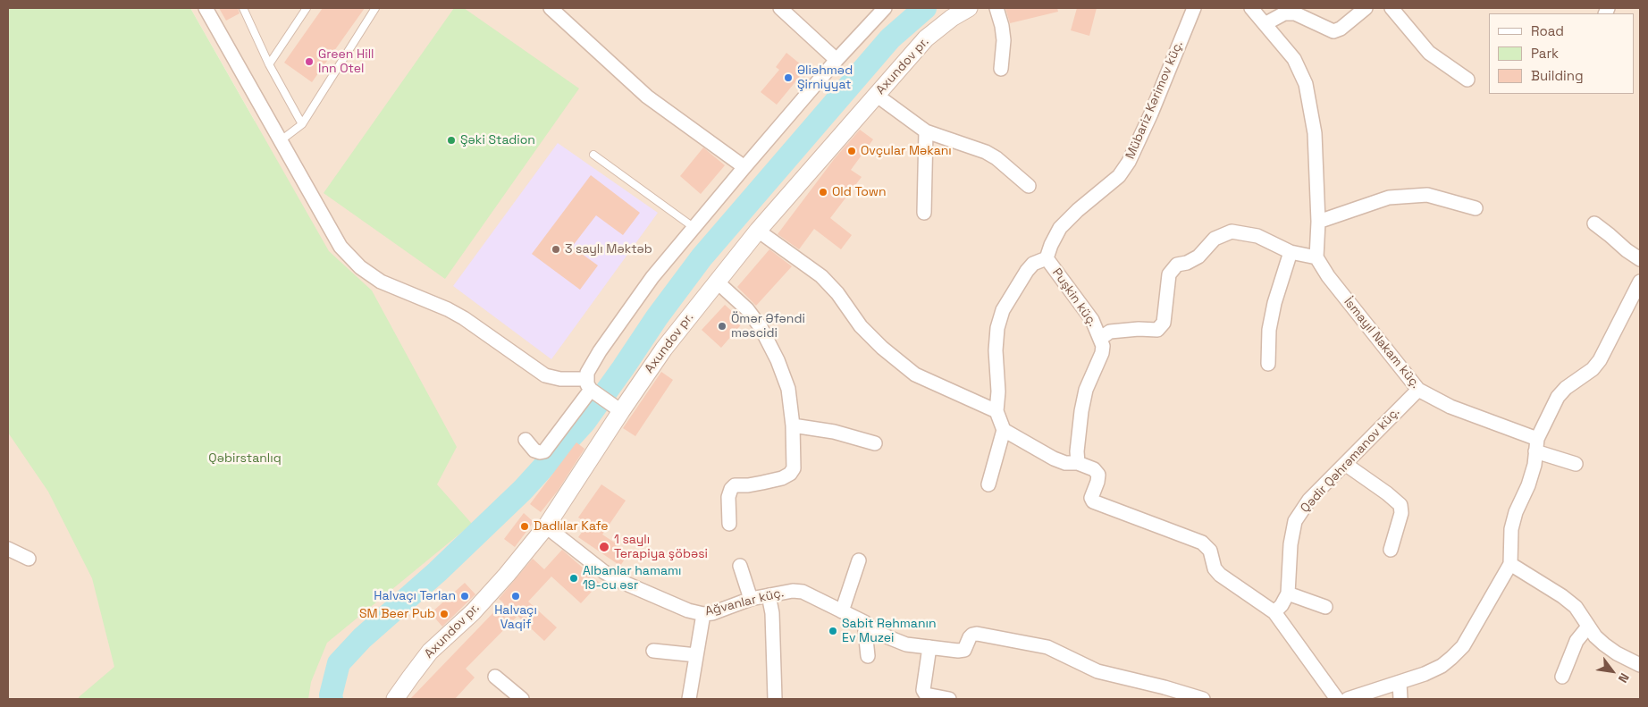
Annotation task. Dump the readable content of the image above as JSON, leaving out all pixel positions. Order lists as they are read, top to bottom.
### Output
{
  "streets": {
    "street": [
      "Axundov pr.",
      "Mübariz Kərimov küç.",
      "Puşkin küç.",
      "İsmayıl Nakam küç.",
      "Qədir Qəhrəmanov küç.",
      "Ağvanlar küç."
    ]
  },
  "crossings": [
    ["Axundov pr.", "Ağvanlar küç."],
    ["Mübariz Kərimov küç.", "Puşkin küç."],
    ["Puşkin küç.", "İsmayıl Nakam küç."],
    ["İsmayıl Nakam küç.", "Qədir Qəhrəmanov küç."]
  ],
  "parks": ["Qəbirstanlıq"],
  "places": [
    "Green Hill Inn Otel",
    "Əliəhməd Şirniyyat",
    "Şəki Stadion",
    "Ovçular Məkanı",
    "Old Town",
    "3 saylı Məktəb",
    "Ömər Əfəndi məscidi",
    "Dadlılar Kafe",
    "1 saylı Terapiya şöbəsi",
    "Albanlar hamamı 19-cu əsr",
    "Halvaçı Tərlan",
    "Halvaçı Vaqif",
    "SM Beer Pub",
    "Sabit Rəhmanın Ev Muzei"
  ],
  "legend": ["Road", "Park", "Building"],
  "north": "bottom right"
}
